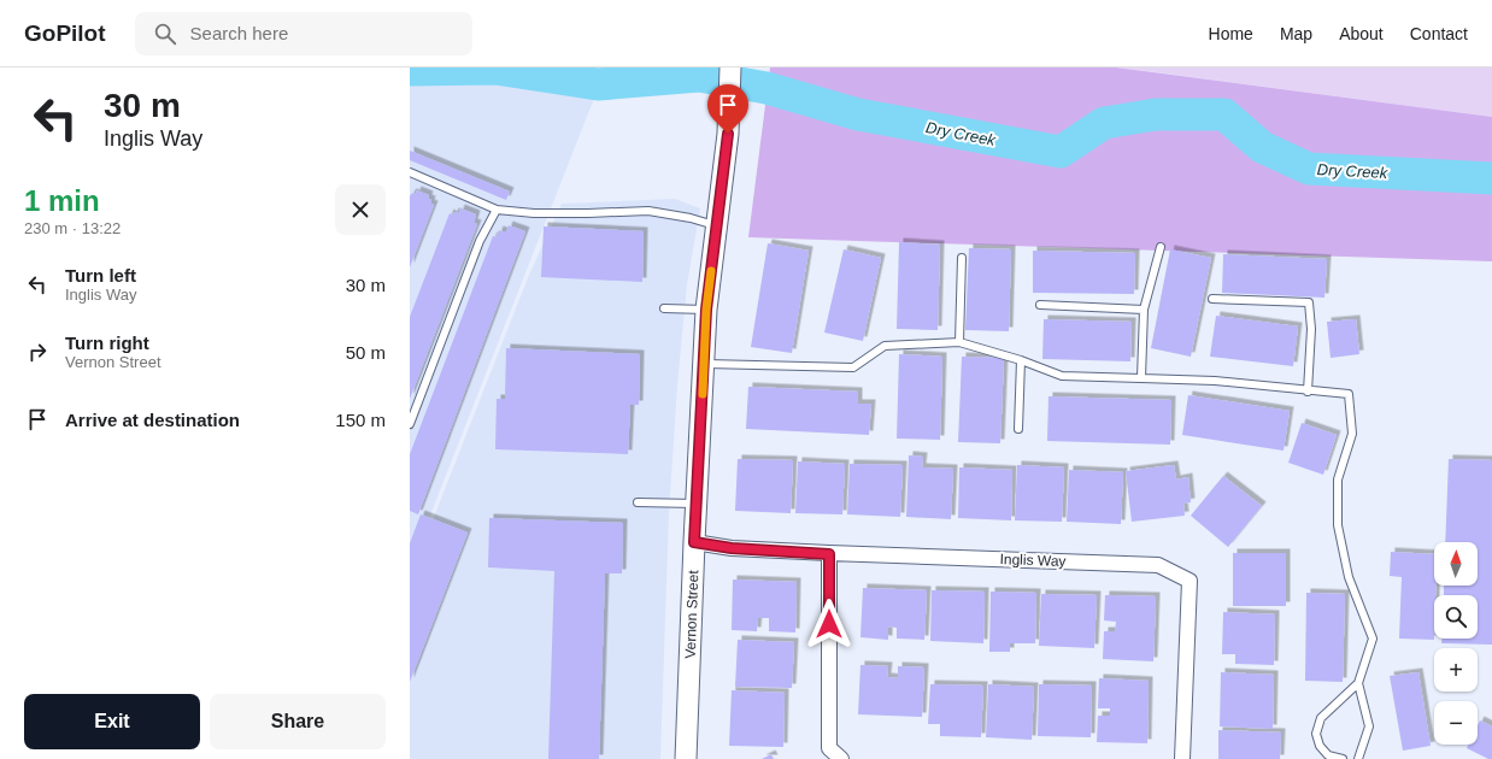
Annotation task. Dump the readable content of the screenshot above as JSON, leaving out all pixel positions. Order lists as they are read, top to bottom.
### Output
{
  "streets": {
    "main road": ["Vernon Street"],
    "street": ["Inglis Way"]
  },
  "crossings": [
    ["Inglis Way", "Vernon Street"]
  ],
  "water": ["Dry Creek"],
  "north": "top",
  "page": {
    "header": "GoPilot",
    "search": "Search here",
    "nav": [
      "Home",
      "Map",
      "About",
      "Contact"
    ],
    "turn": ["30 m", "Inglis Way"],
    "heading": ["1 min", "230 m · 13:22"],
    "list": [
      {
        "name": "Turn left",
        "note": "Inglis Way",
        "value": "30 m"
      },
      {
        "name": "Turn right",
        "note": "Vernon Street",
        "value": "50 m"
      },
      {
        "name": "Arrive at destination",
        "value": "150 m"
      }
    ],
    "map_buttons": ["+", "−"],
    "buttons": ["Exit", "Share"]
  }
}
